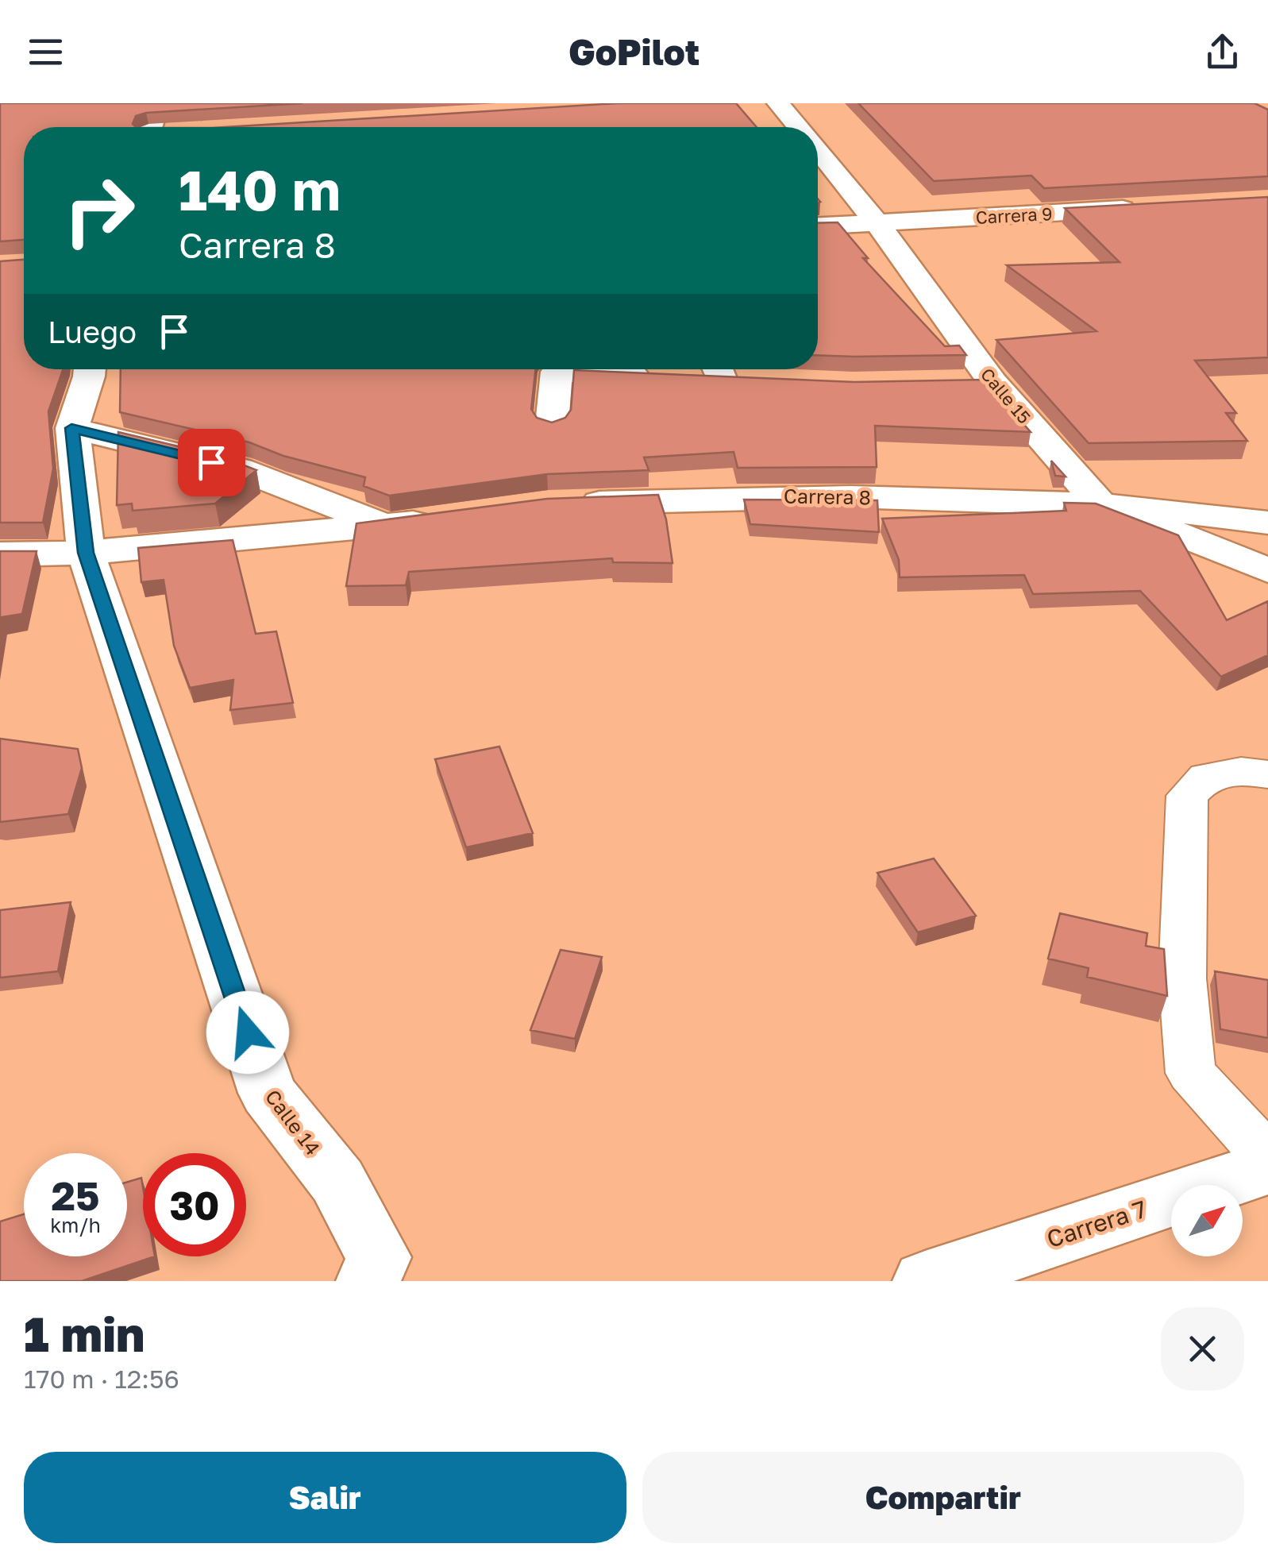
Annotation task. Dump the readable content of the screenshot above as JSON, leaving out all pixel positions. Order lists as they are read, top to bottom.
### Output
{
  "streets": {
    "street": [
      "Carrera 9",
      "Calle 15",
      "Carrera 8",
      "Calle 14",
      "Carrera 7"
    ]
  },
  "crossings": [
    ["Carrera 9", "Calle 15"],
    ["Calle 15", "Carrera 8"]
  ],
  "north": "top right",
  "page": {
    "header": "GoPilot",
    "turn": ["140 m", "Carrera 8"],
    "then": "Luego",
    "speed": "25 km/h",
    "limit": "30",
    "heading": ["1 min", "170 m · 12:56"],
    "buttons": ["Salir", "Compartir"]
  }
}
